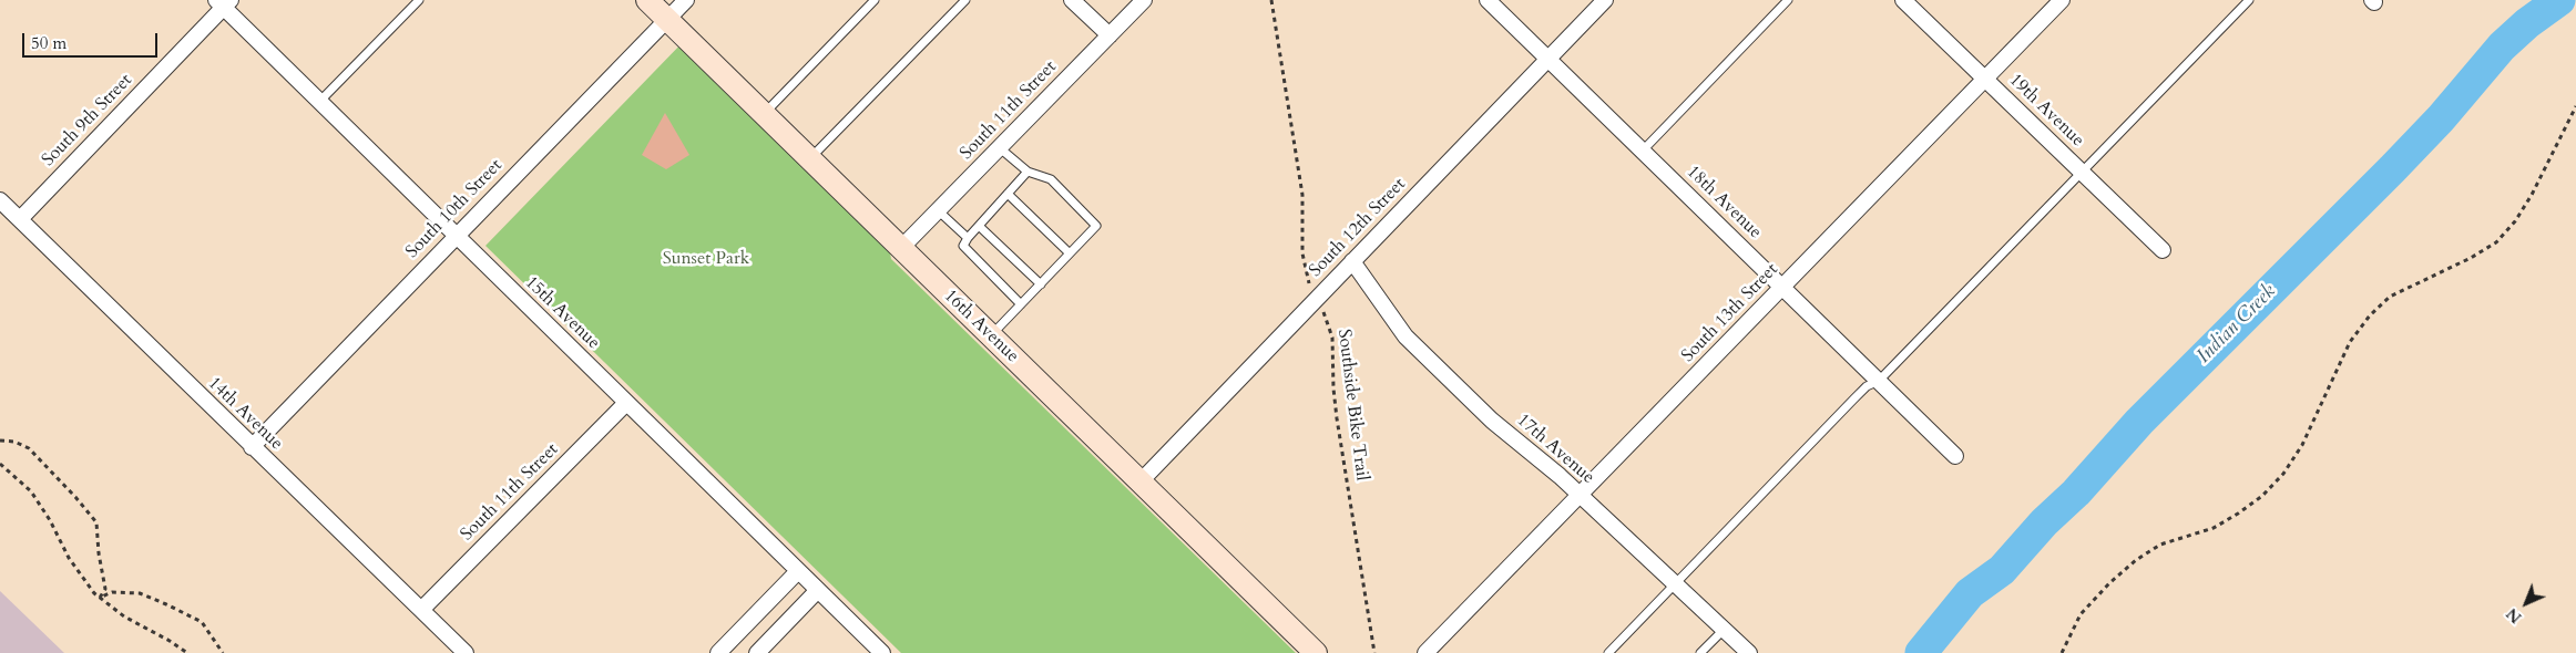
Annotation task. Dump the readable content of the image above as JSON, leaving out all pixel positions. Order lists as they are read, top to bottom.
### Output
{
  "streets": {
    "street": [
      "South 11th Street",
      "19th Avenue",
      "South 9th Street",
      "18th Avenue",
      "South 10th Street",
      "South 12th Street",
      "15th Avenue",
      "South 13th Street",
      "16th Avenue",
      "14th Avenue",
      "17th Avenue"
    ],
    "path": ["Southside Bike Trail"]
  },
  "crossings": [
    ["South 11th Street", "15th Avenue"],
    ["South 11th Street", "16th Avenue"],
    ["South 11th Street", "14th Avenue"],
    ["19th Avenue", "South 13th Street"],
    ["South 9th Street", "15th Avenue"],
    ["South 9th Street", "14th Avenue"],
    ["18th Avenue", "South 12th Street"],
    ["18th Avenue", "South 13th Street"],
    ["South 10th Street", "15th Avenue"],
    ["South 10th Street", "16th Avenue"],
    ["South 10th Street", "14th Avenue"],
    ["South 12th Street", "16th Avenue"],
    ["South 12th Street", "Southside Bike Trail"],
    ["South 12th Street", "17th Avenue"],
    ["South 13th Street", "17th Avenue"]
  ],
  "water": ["Indian Creek"],
  "parks": ["Sunset Park"],
  "scale_bar": "50 m",
  "north": "bottom left"
}
